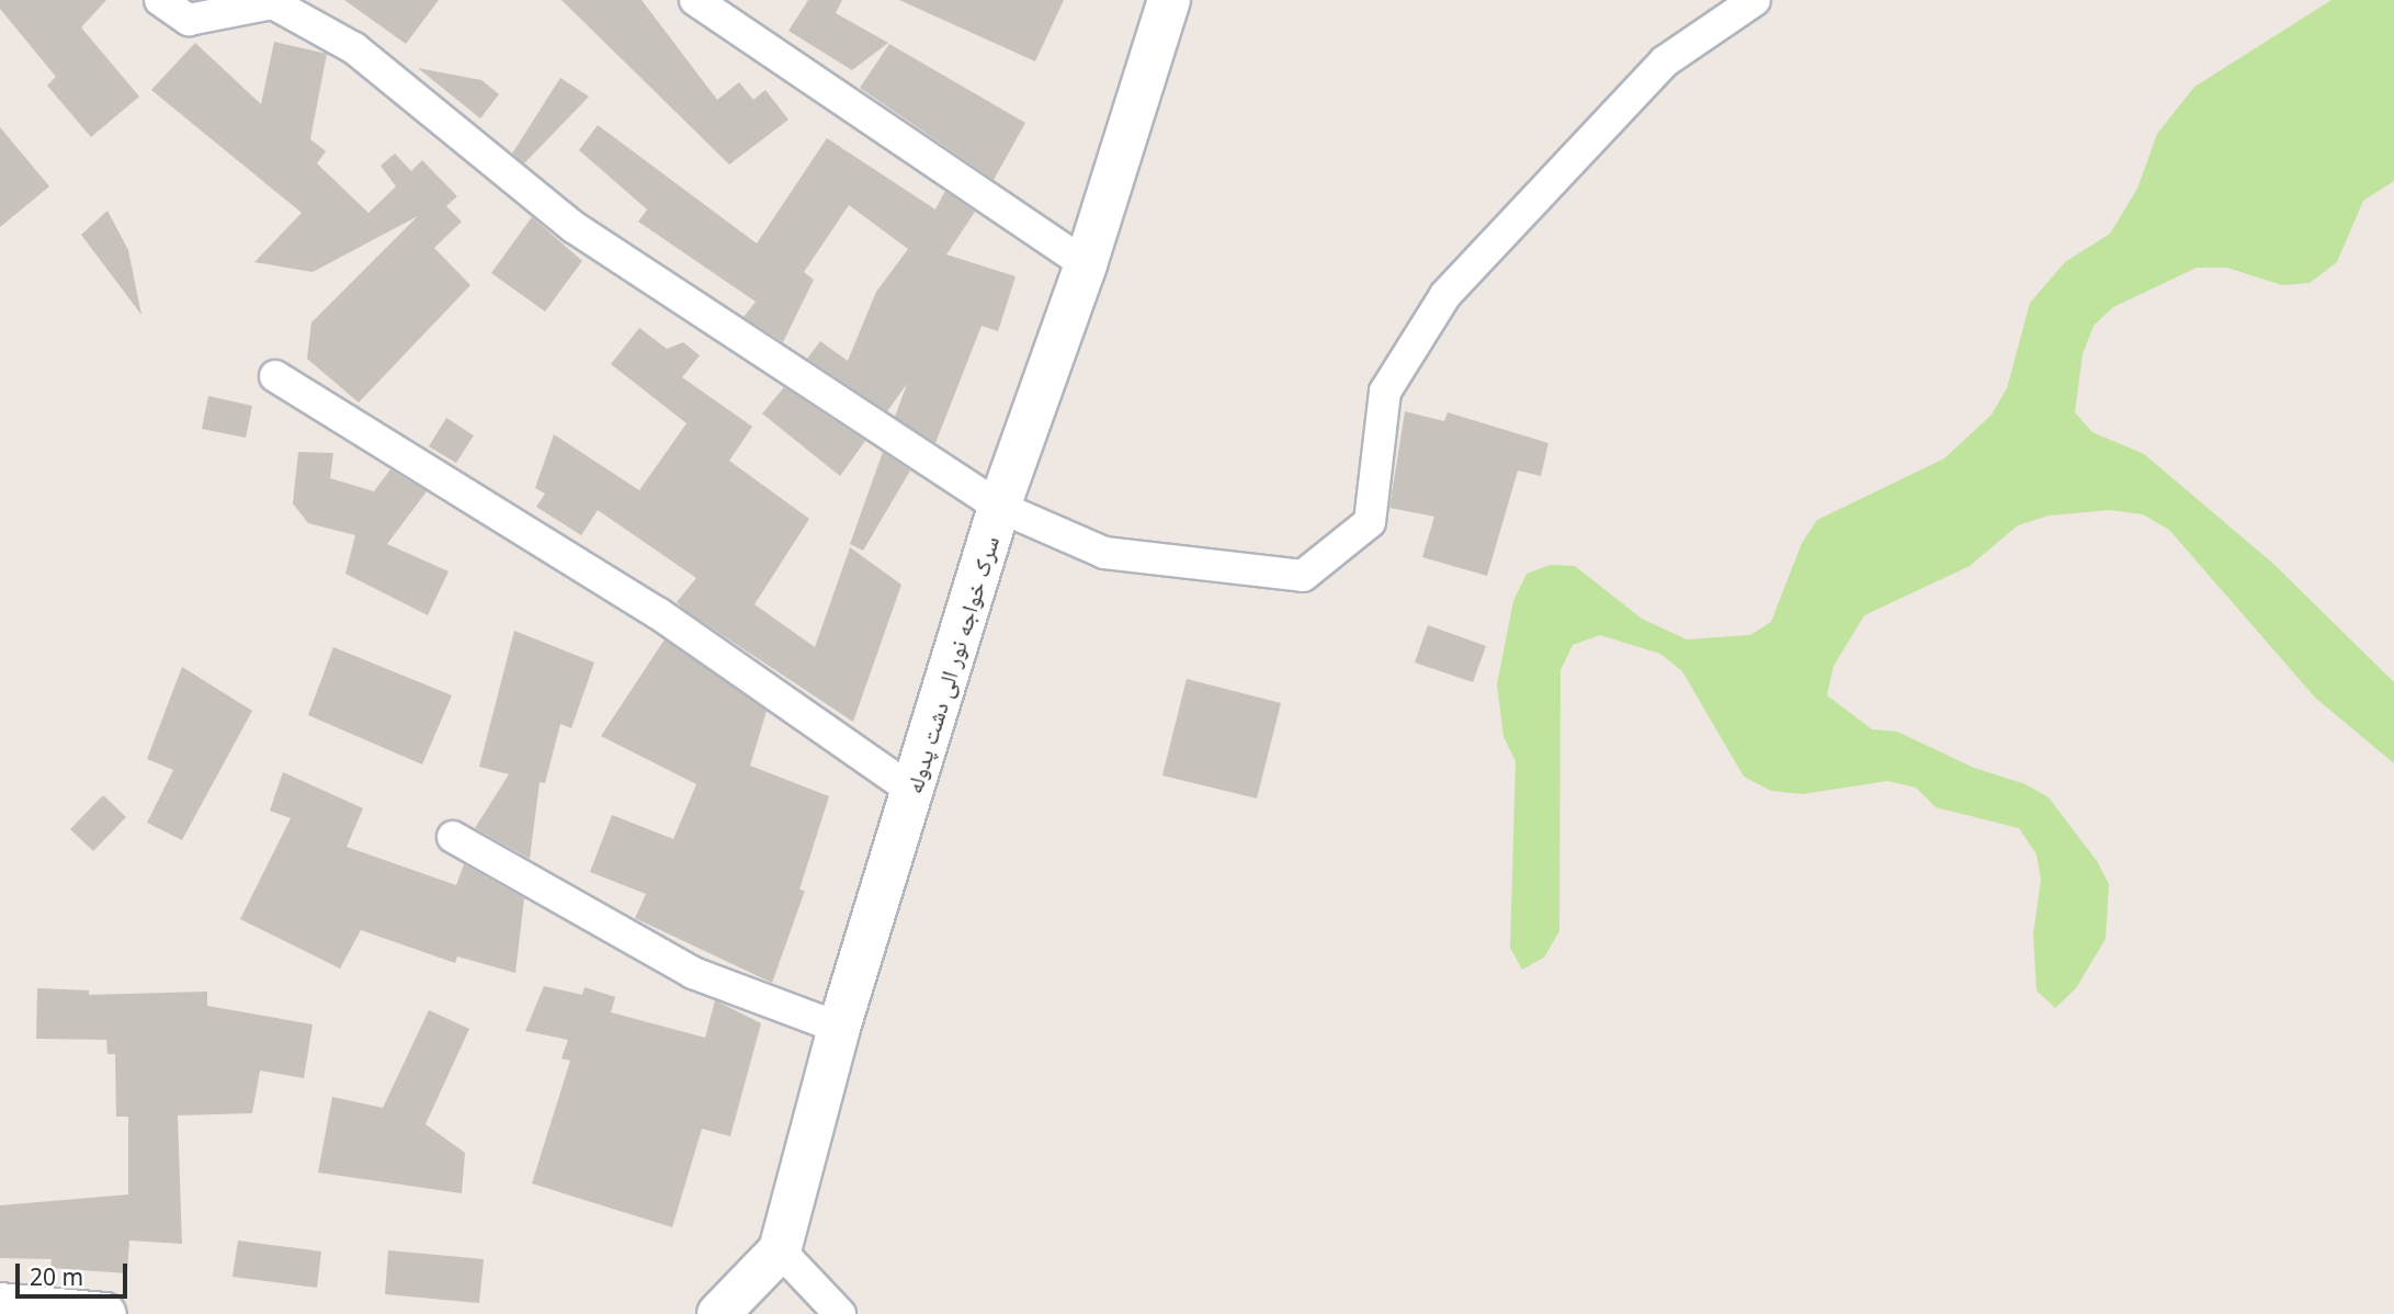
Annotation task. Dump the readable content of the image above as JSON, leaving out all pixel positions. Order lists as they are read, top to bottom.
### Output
{
  "streets": {
    "main road": ["سرک خواجه نور الی دشت پدوله"]
  },
  "scale_bar": "20 m"
}
